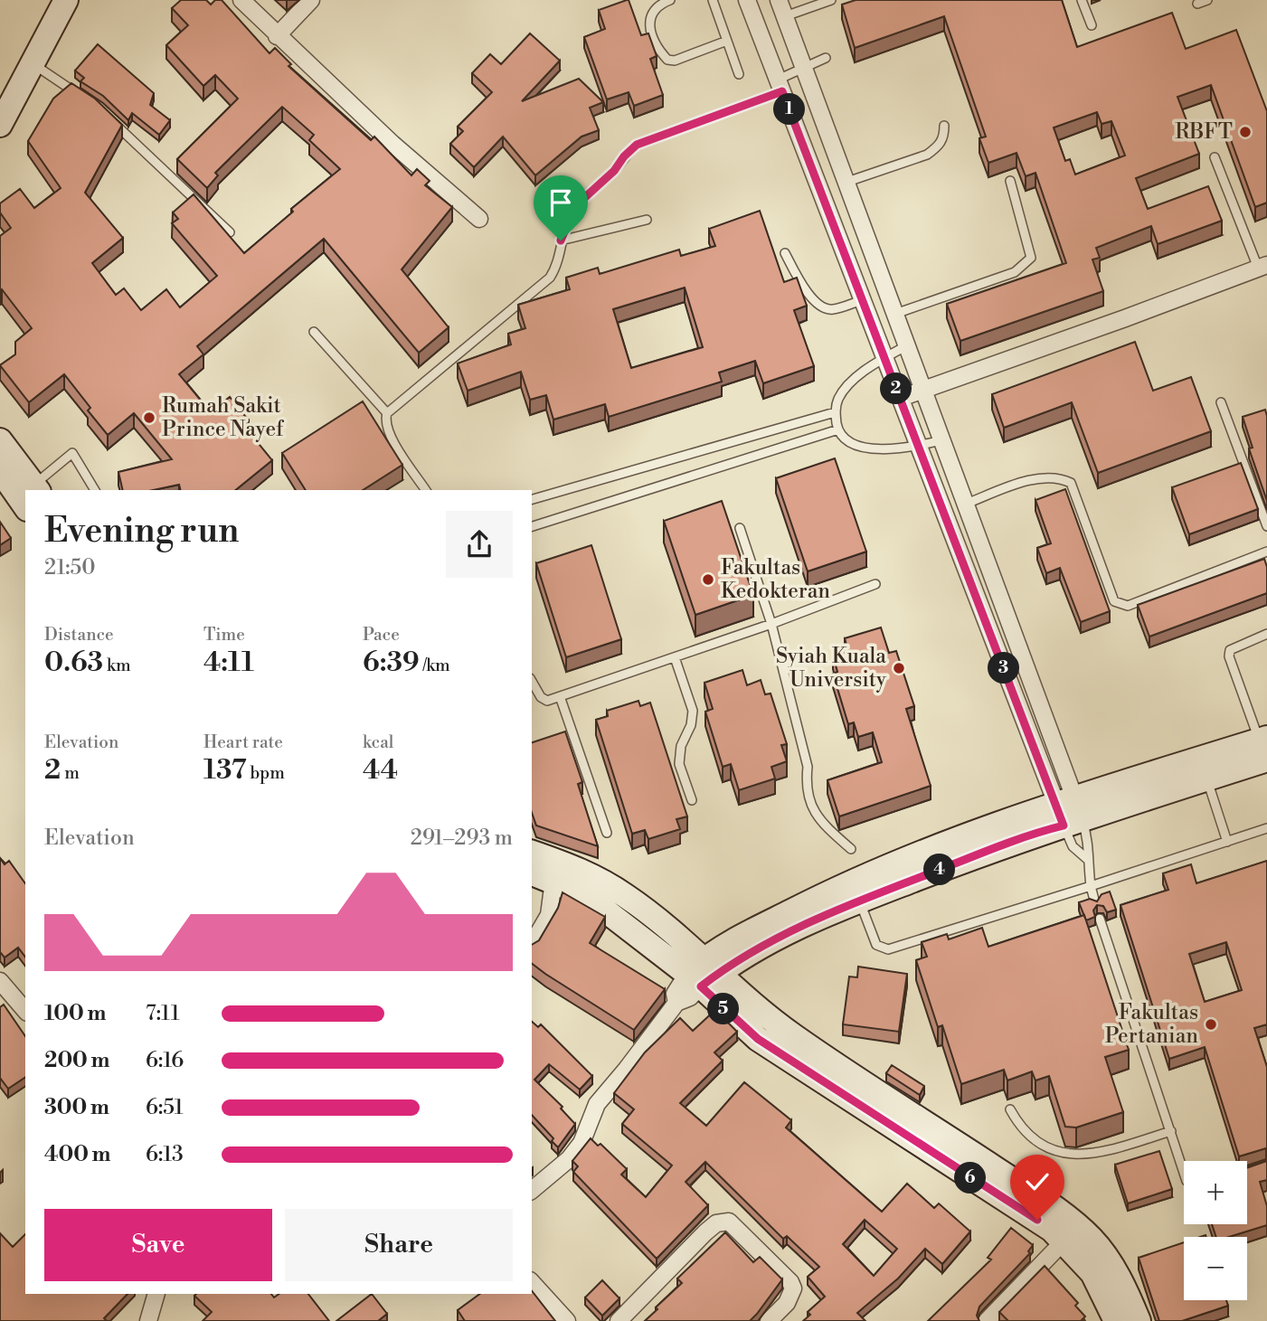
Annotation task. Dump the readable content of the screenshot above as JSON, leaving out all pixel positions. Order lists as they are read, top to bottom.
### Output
{
  "places": [
    "RBFT",
    "Rumah Sakit Prince Nayef",
    "Fakultas Kedokteran",
    "Syiah Kuala University",
    "Fakultas Pertanian"
  ],
  "page": {
    "pins": [
      "1",
      "2",
      "3",
      "4",
      "5",
      "6"
    ],
    "heading": ["Evening run", "21:50"],
    "stats": [
      ["Distance", "0.63 km"],
      ["Time", "4:11"],
      ["Pace", "6:39 /km"],
      ["Elevation", "2 m"],
      ["Heart rate", "137 bpm"],
      ["kcal", "44"]
    ],
    "chart": ["Elevation", "291–293 m"],
    "list": [
      {
        "name": "100 m",
        "note": "7:11"
      },
      {
        "name": "200 m",
        "note": "6:16"
      },
      {
        "name": "300 m",
        "note": "6:51"
      },
      {
        "name": "400 m",
        "note": "6:13"
      }
    ],
    "map_buttons": ["+", "−"],
    "buttons": ["Save", "Share"]
  }
}
